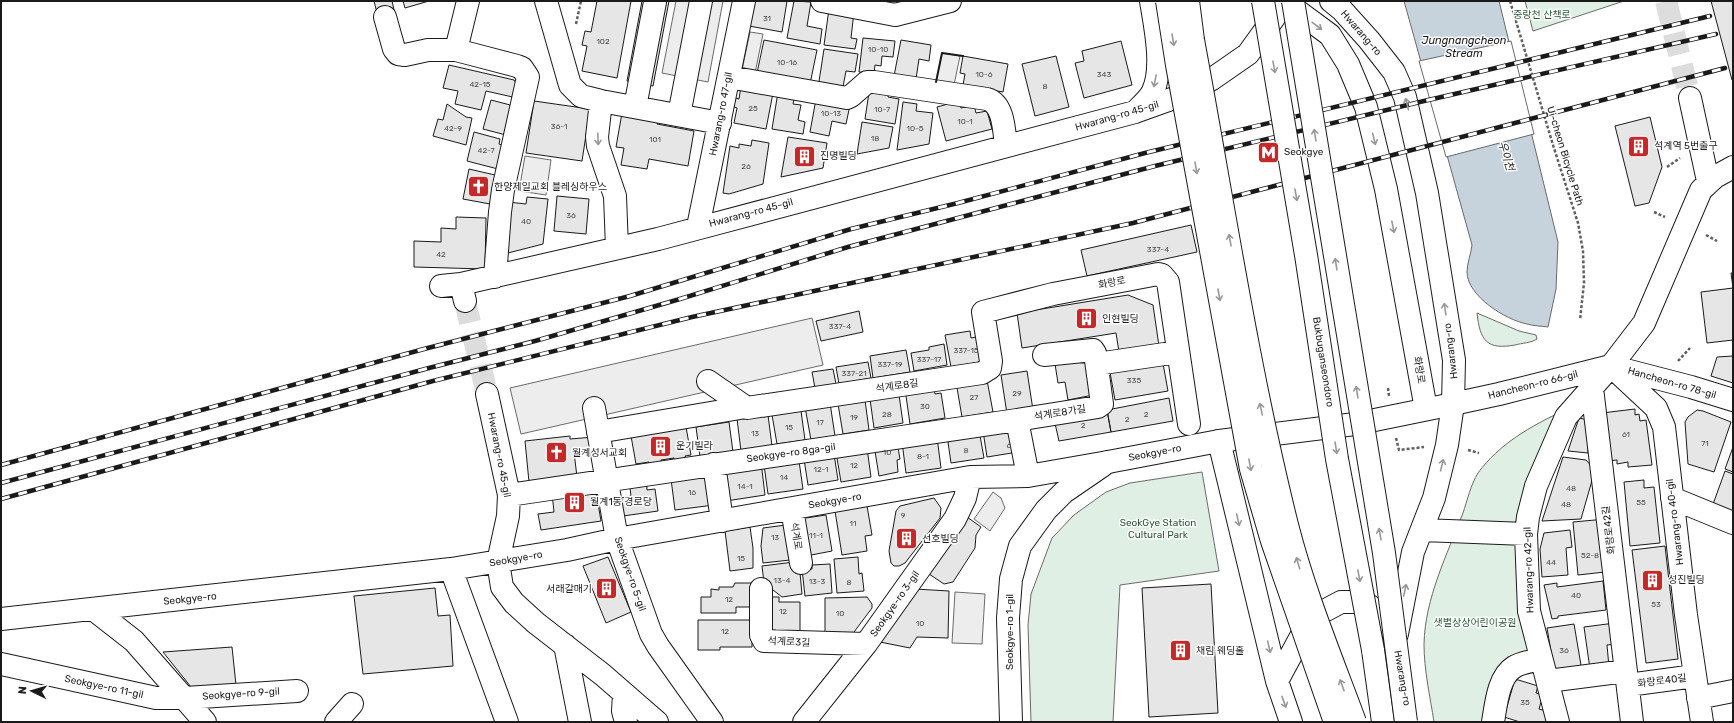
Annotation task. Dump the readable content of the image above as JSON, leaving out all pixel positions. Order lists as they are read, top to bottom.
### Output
{
  "streets": {
    "main road": [
      "Hwarang-ro",
      "Hwarang-ro 47-gil",
      "Hwarang-ro 45-gil",
      "화랑로",
      "Bukbuganseondoro",
      "Hancheon-ro 78-gil",
      "Hancheon-ro 66-gil",
      "석계로8길",
      "석계로8가길",
      "Seokgye-ro 8ga-gil",
      "Seokgye-ro",
      "Hwarang-ro 40-gil",
      "화랑로42길",
      "석계로",
      "Hwarang-ro 42-gil",
      "Seokgye-ro 5-gil",
      "Seokgye-ro 3-gil",
      "Seokgye-ro 1-gil",
      "석계로3길",
      "화랑로40길",
      "Seokgye-ro 11-gil",
      "Seokgye-ro 9-gil"
    ],
    "path": ["Ui-cheon Bicycle Path"]
  },
  "crossings": [
    ["Hwarang-ro", "Hancheon-ro 66-gil"],
    ["Hwarang-ro 47-gil", "Hwarang-ro 45-gil"],
    ["Hwarang-ro 45-gil", "화랑로"],
    ["Hwarang-ro 45-gil", "Seokgye-ro 8ga-gil"],
    ["Hwarang-ro 45-gil", "Seokgye-ro"],
    ["화랑로", "Hancheon-ro 66-gil"],
    ["화랑로", "석계로8길"],
    ["Hancheon-ro 78-gil", "Hancheon-ro 66-gil"],
    ["Hancheon-ro 78-gil", "Hwarang-ro 40-gil"],
    ["Hancheon-ro 78-gil", "Hwarang-ro 42-gil"],
    ["Hancheon-ro 66-gil", "Seokgye-ro"],
    ["Hancheon-ro 66-gil", "Hwarang-ro 40-gil"],
    ["Hancheon-ro 66-gil", "Hwarang-ro 42-gil"],
    ["석계로8길", "Seokgye-ro 5-gil"],
    ["석계로8가길", "Seokgye-ro 8ga-gil"],
    ["Seokgye-ro 8ga-gil", "Seokgye-ro 5-gil"],
    ["Seokgye-ro", "석계로"],
    ["Seokgye-ro", "Seokgye-ro 5-gil"],
    ["Seokgye-ro", "Seokgye-ro 3-gil"],
    ["Seokgye-ro", "Seokgye-ro 1-gil"],
    ["Seokgye-ro", "Seokgye-ro 9-gil"],
    ["Hwarang-ro 40-gil", "Hwarang-ro 42-gil"],
    ["Hwarang-ro 40-gil", "화랑로40길"],
    ["화랑로42길", "Hwarang-ro 42-gil"],
    ["화랑로42길", "화랑로40길"],
    ["Seokgye-ro 3-gil", "석계로3길"],
    ["Seokgye-ro 11-gil", "Seokgye-ro 9-gil"]
  ],
  "water": ["Jungnangcheon Stream", "우이천"],
  "parks": ["중랑천 산책로", "SeokGye Station Cultural Park", "샛별상상어린이공원"],
  "places": {
    "building": [
      "석계역 5번출구",
      "진명빌딩",
      "인현빌딩",
      "운기빌라",
      "월계1동 경로당",
      "선호빌딩",
      "성진빌딩",
      "서래갈매기",
      "채림 웨딩홀"
    ],
    "metro station": ["Seokgye"],
    "church": ["한양제일교회 블레싱하우스", "월계성서교회"]
  },
  "house_numbers": [
    "31",
    "102",
    "10-10",
    "10-16",
    "10-6",
    "343",
    "42-15",
    "8",
    "25",
    "10-7",
    "10-13",
    "10-1",
    "36-1",
    "42-9",
    "10-5",
    "18",
    "101",
    "42-7",
    "26",
    "36",
    "40",
    "337-4",
    "42",
    "337-4",
    "337-15",
    "337-17",
    "337-19",
    "337-21",
    "335",
    "29",
    "27",
    "30",
    "28",
    "2",
    "19",
    "2",
    "17",
    "2",
    "15",
    "13",
    "61",
    "71",
    "6",
    "8",
    "10",
    "8-1",
    "12",
    "12-1",
    "14",
    "14-1",
    "48",
    "16",
    "55",
    "48",
    "9",
    "11",
    "11-1",
    "13",
    "52-8",
    "15",
    "44",
    "13-4",
    "13-3",
    "8",
    "40",
    "12",
    "53",
    "12",
    "10",
    "10",
    "12",
    "36",
    "35"
  ],
  "north": "left"
}
